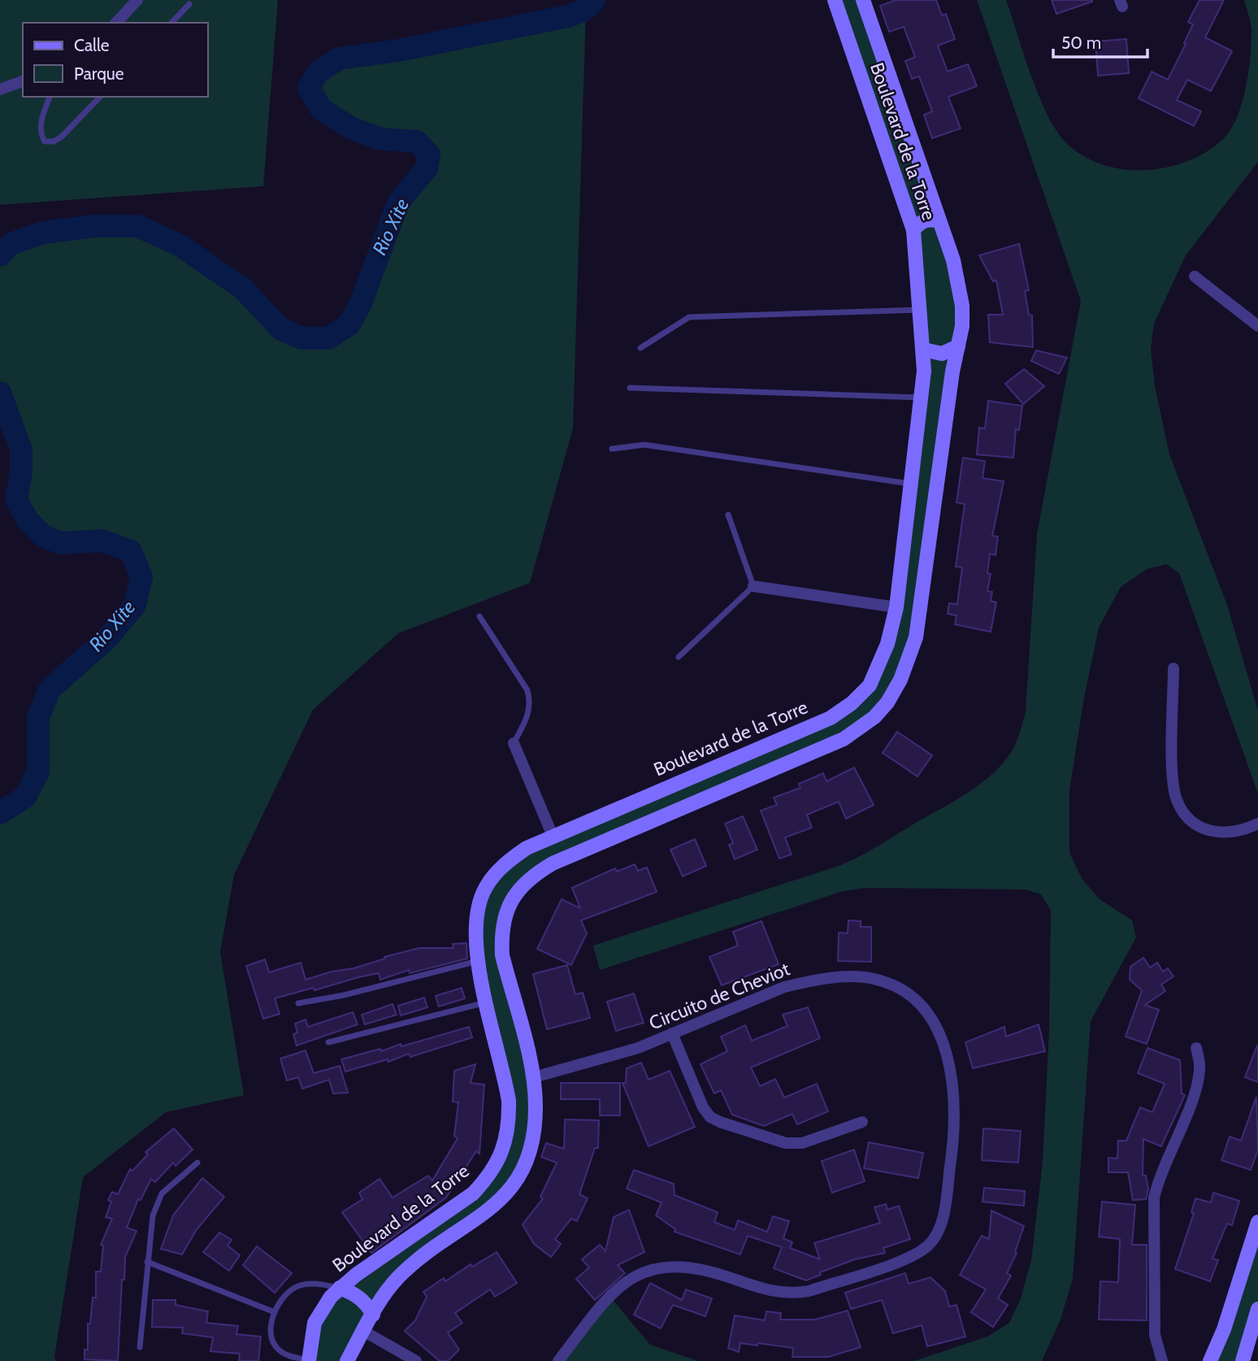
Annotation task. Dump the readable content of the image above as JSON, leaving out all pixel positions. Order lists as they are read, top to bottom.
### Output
{
  "streets": {
    "street": ["Boulevard de la Torre", "Circuito de Cheviot"]
  },
  "crossings": [
    ["Boulevard de la Torre", "Circuito de Cheviot"]
  ],
  "water": ["Rio Xite"],
  "legend": ["Calle", "Parque"],
  "scale_bar": "50 m"
}
